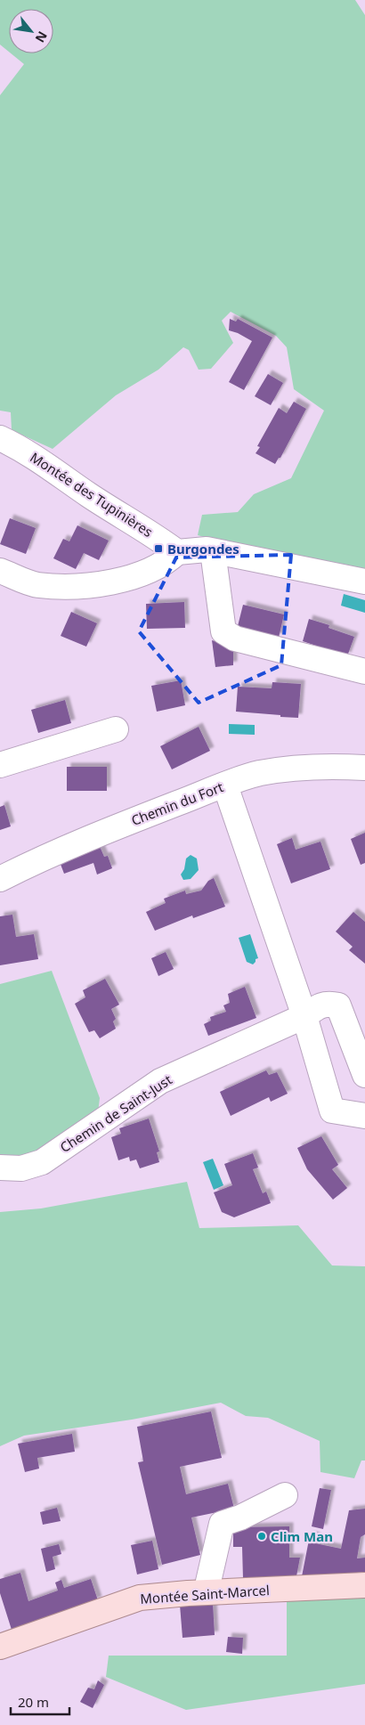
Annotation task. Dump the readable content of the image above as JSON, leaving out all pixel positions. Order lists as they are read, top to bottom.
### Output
{
  "streets": {
    "main road": ["Montée Saint-Marcel"],
    "street": ["Montée des Tupinières", "Chemin du Fort", "Chemin de Saint-Just"]
  },
  "places": {
    "transit": ["Burgondes"],
    "other": ["Clim Man"]
  },
  "scale_bar": "20 m",
  "north": "bottom right"
}
